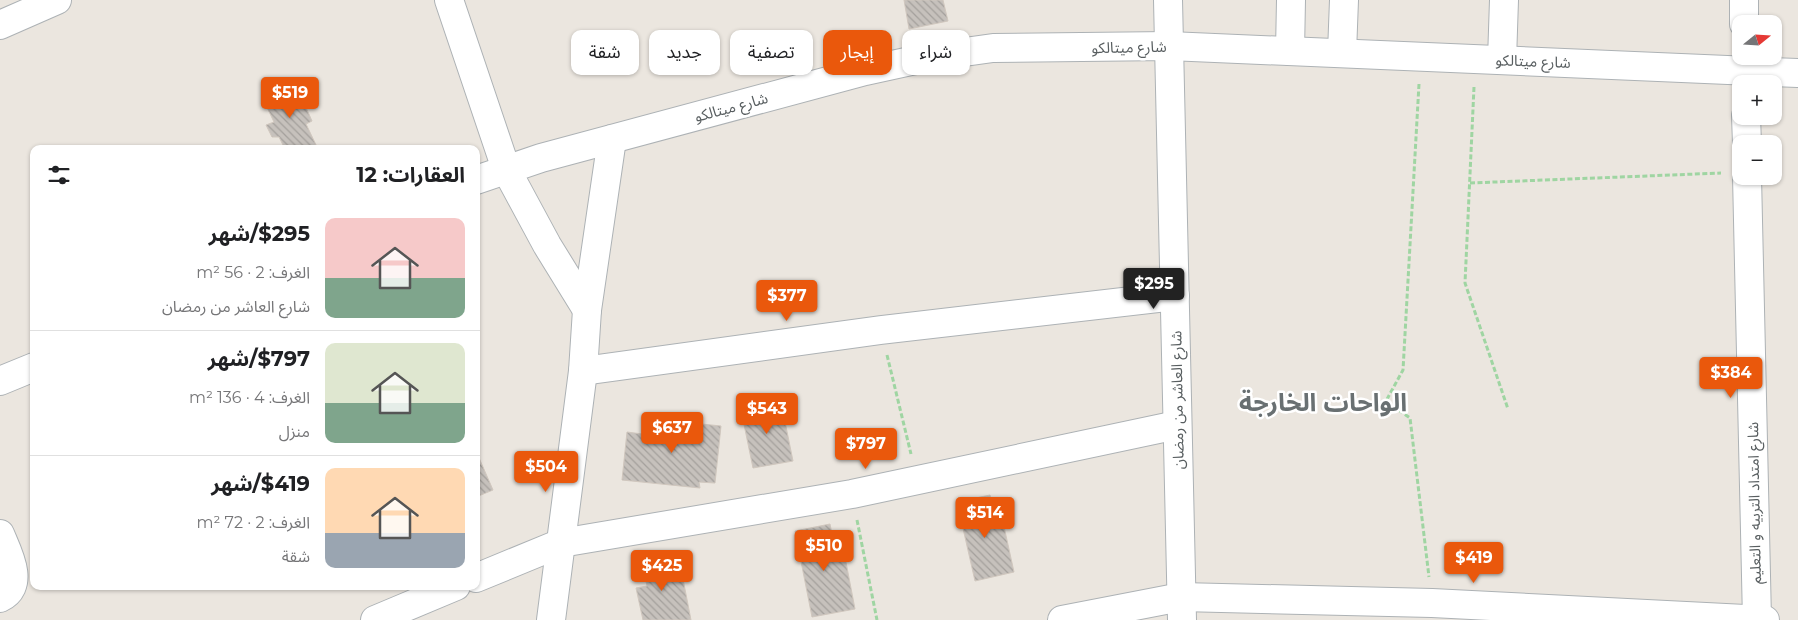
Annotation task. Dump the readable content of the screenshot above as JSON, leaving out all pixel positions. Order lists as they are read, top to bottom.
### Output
{
  "streets": {
    "street": ["شارع ميتالكو", "شارع العاشر من رمضان", "شارع امتداد التربيه و التعليم"]
  },
  "crossings": [
    ["شارع ميتالكو", "شارع العاشر من رمضان"]
  ],
  "districts": ["الواحات الخارجة"],
  "north": "right",
  "page": {
    "map_buttons": ["+", "−"],
    "chip": [
      "شراء",
      "إيجار",
      "تصفية",
      "جديد",
      "شقة"
    ],
    "price": [
      "$519",
      "$295",
      "$377",
      "$384",
      "$543",
      "$637",
      "$797",
      "$504",
      "$514",
      "$510",
      "$419",
      "$425"
    ],
    "heading": "العقارات: 12",
    "list": [
      {
        "name": "$295/شهر",
        "note": "الغرف: 2 · 56 m² · شارع العاشر من رمضان"
      },
      {
        "name": "$797/شهر",
        "note": "الغرف: 4 · 136 m² · منزل"
      },
      {
        "name": "$419/شهر",
        "note": "الغرف: 2 · 72 m² · شقة"
      }
    ]
  }
}
